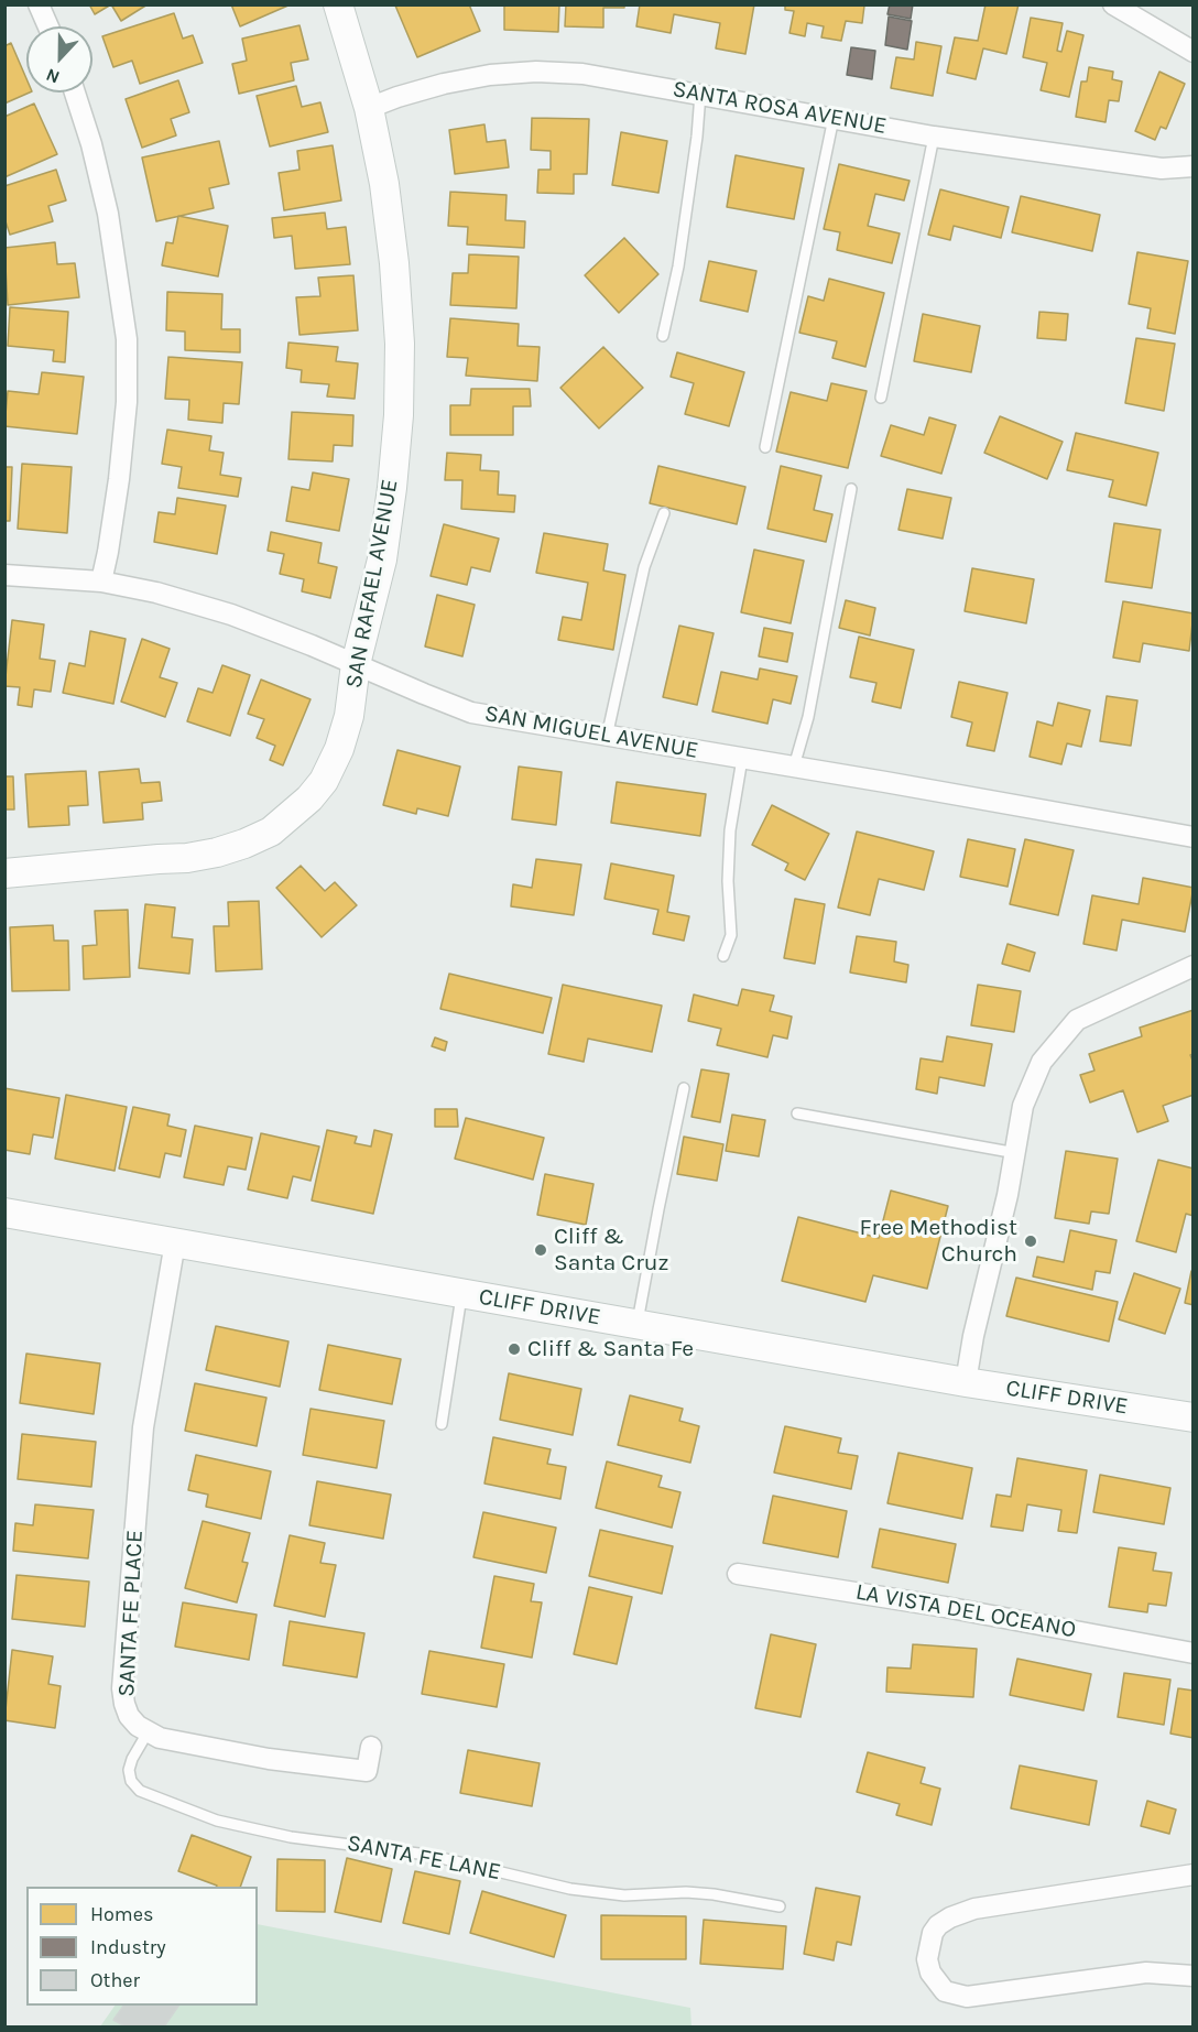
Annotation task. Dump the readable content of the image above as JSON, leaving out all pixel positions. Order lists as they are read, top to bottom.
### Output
{
  "streets": {
    "main road": ["SAN RAFAEL AVENUE", "CLIFF DRIVE"],
    "street": [
      "SANTA ROSA AVENUE",
      "SAN MIGUEL AVENUE",
      "LA VISTA DEL OCEANO",
      "SANTA FE PLACE"
    ],
    "lane": ["SANTA FE LANE"]
  },
  "crossings": [
    ["SANTA ROSA AVENUE", "SAN RAFAEL AVENUE"],
    ["SAN RAFAEL AVENUE", "SAN MIGUEL AVENUE"],
    ["CLIFF DRIVE", "SANTA FE PLACE"],
    ["SANTA FE PLACE", "SANTA FE LANE"]
  ],
  "places": ["Free Methodist Church", "Cliff & Santa Cruz", "Cliff & Santa Fe"],
  "legend": ["Homes", "Industry", "Other"],
  "north": "bottom"
}
